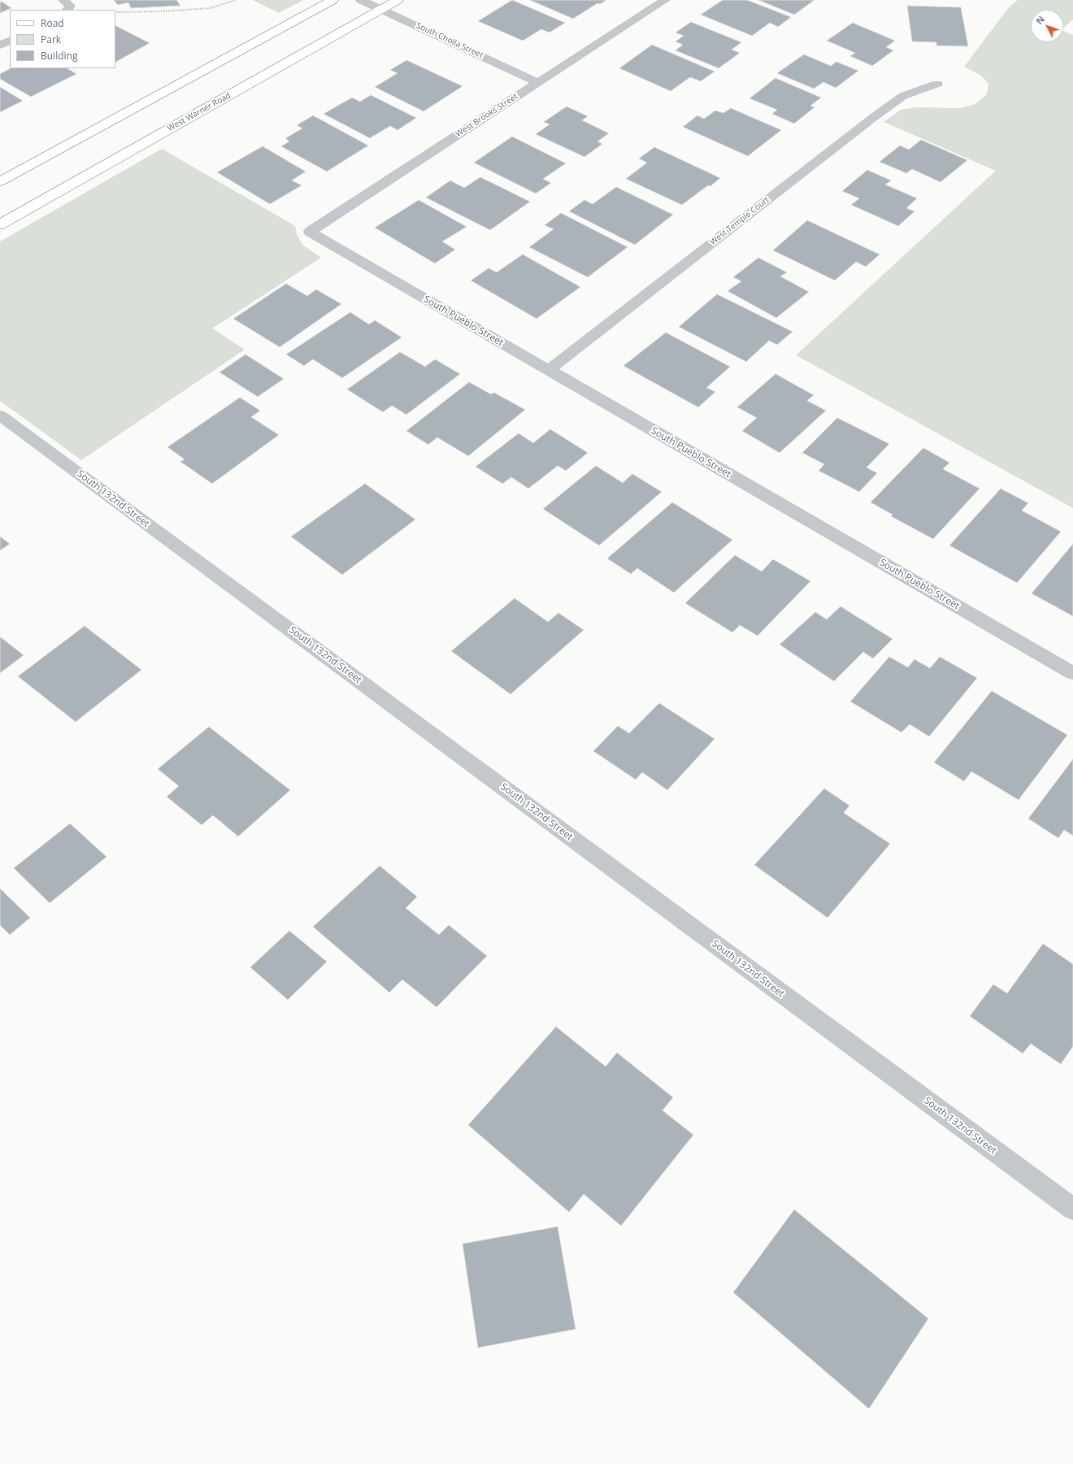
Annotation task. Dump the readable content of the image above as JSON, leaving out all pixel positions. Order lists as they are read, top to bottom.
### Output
{
  "streets": {
    "main road": ["West Warner Road"],
    "street": [
      "South Cholla Street",
      "West Brooks Street",
      "West Temple Court",
      "South Pueblo Street",
      "South 132nd Street"
    ]
  },
  "crossings": [
    ["South Cholla Street", "West Warner Road"],
    ["South Cholla Street", "West Brooks Street"],
    ["West Brooks Street", "South Pueblo Street"],
    ["West Temple Court", "South Pueblo Street"]
  ],
  "legend": ["Road", "Park", "Building"],
  "north": "top left"
}
